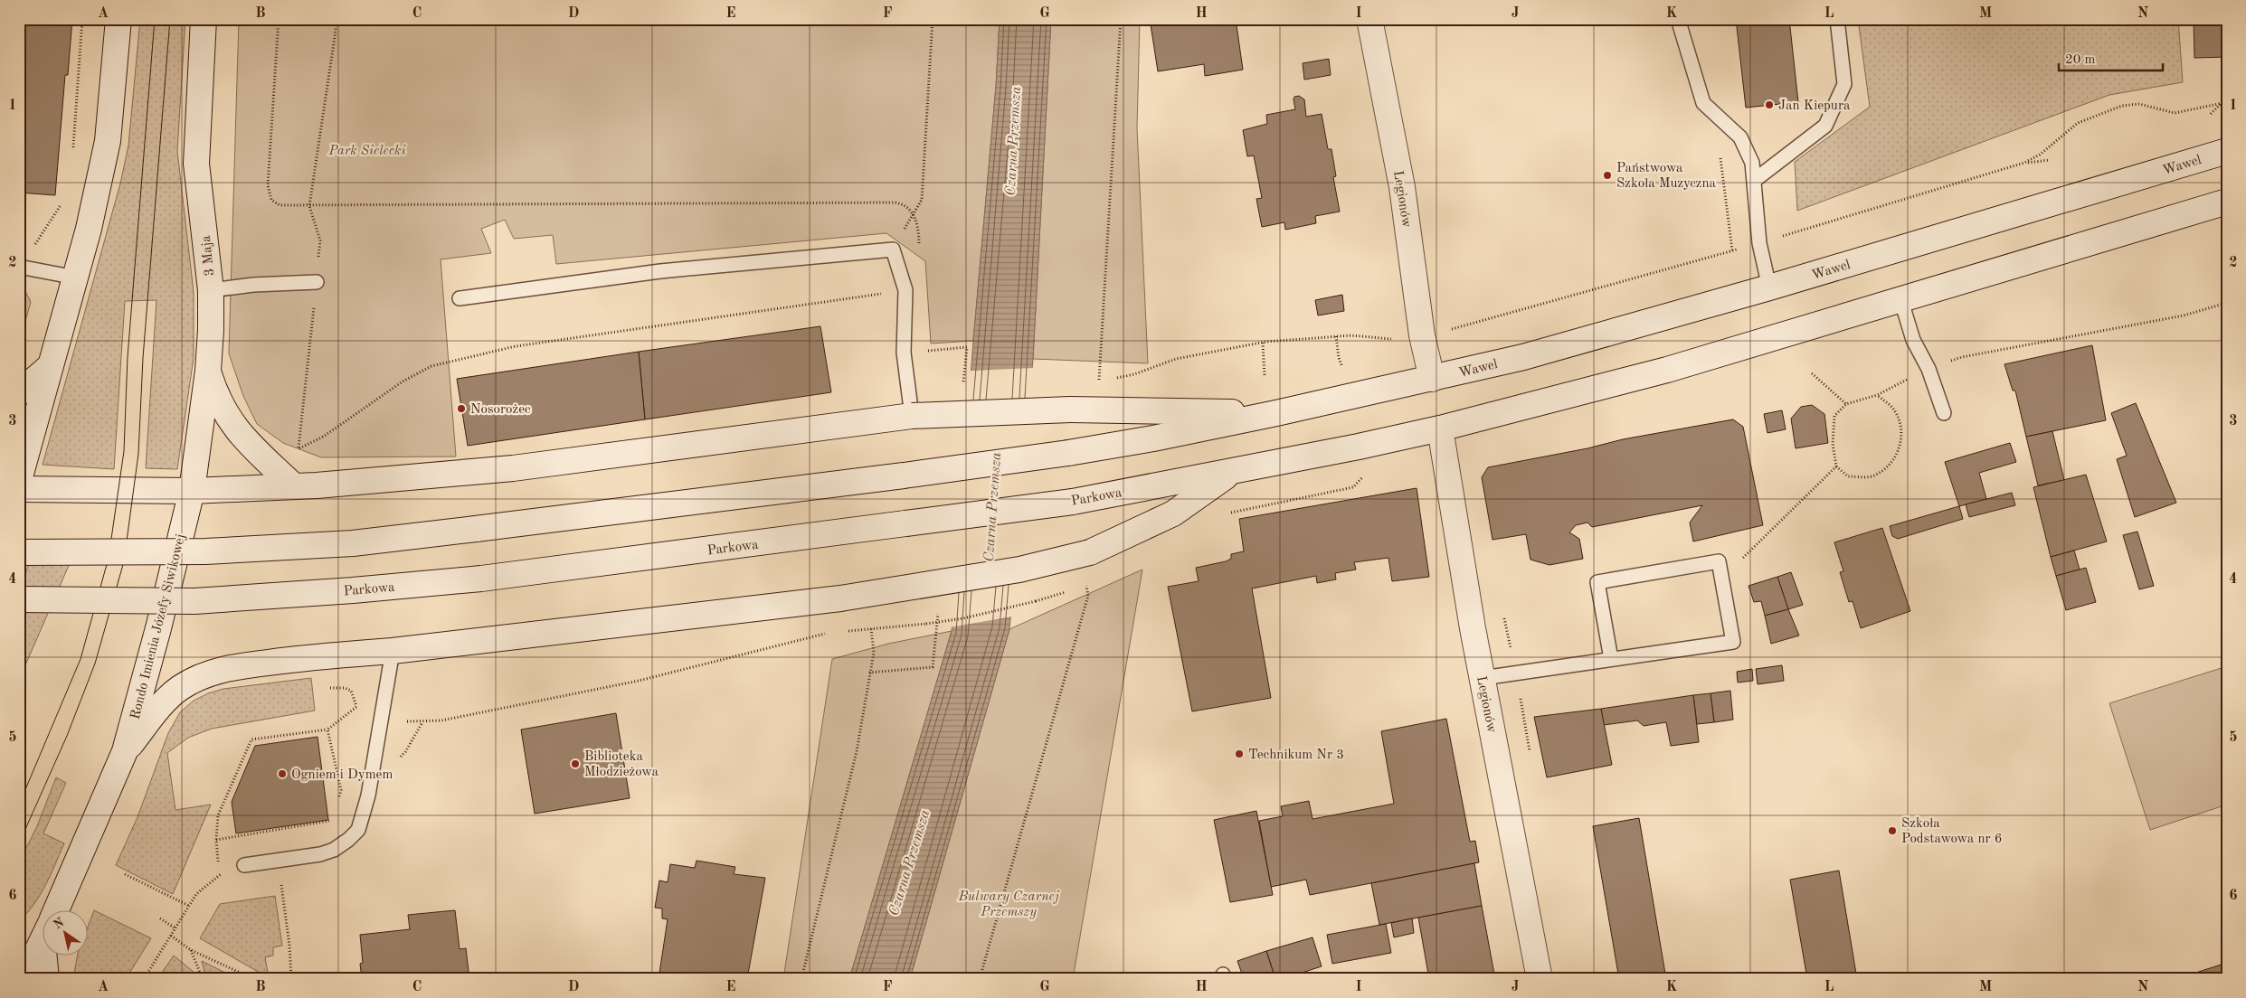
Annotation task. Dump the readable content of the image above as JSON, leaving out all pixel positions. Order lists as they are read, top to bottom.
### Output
{
  "streets": {
    "street": [
      "Wawel",
      "Legionów",
      "3 Maja",
      "Parkowa",
      "Rondo Imienia Józefy Siwikowej"
    ]
  },
  "crossings": [
    ["Wawel", "Legionów"],
    ["Legionów", "Parkowa"],
    ["3 Maja", "Rondo Imienia Józefy Siwikowej"]
  ],
  "water": ["Czarna Przemsza"],
  "parks": ["Park Sielecki", "Bulwary Czarnej Przemszy"],
  "places": [
    "Jan Kiepura",
    "Państwowa Szkoła Muzyczna",
    "Nosorożec",
    "Technikum Nr 3",
    "Biblioteka Młodzieżowa",
    "Ogniem i Dymem",
    "Szkoła Podstawowa nr 6"
  ],
  "scale_bar": "20 m",
  "north": "top left",
  "grid": {
    "columns": [
      "A",
      "B",
      "C",
      "D",
      "E",
      "F",
      "G",
      "H",
      "I",
      "J",
      "K",
      "L",
      "M",
      "N"
    ],
    "rows": [
      "1",
      "2",
      "3",
      "4",
      "5",
      "6"
    ]
  }
}
